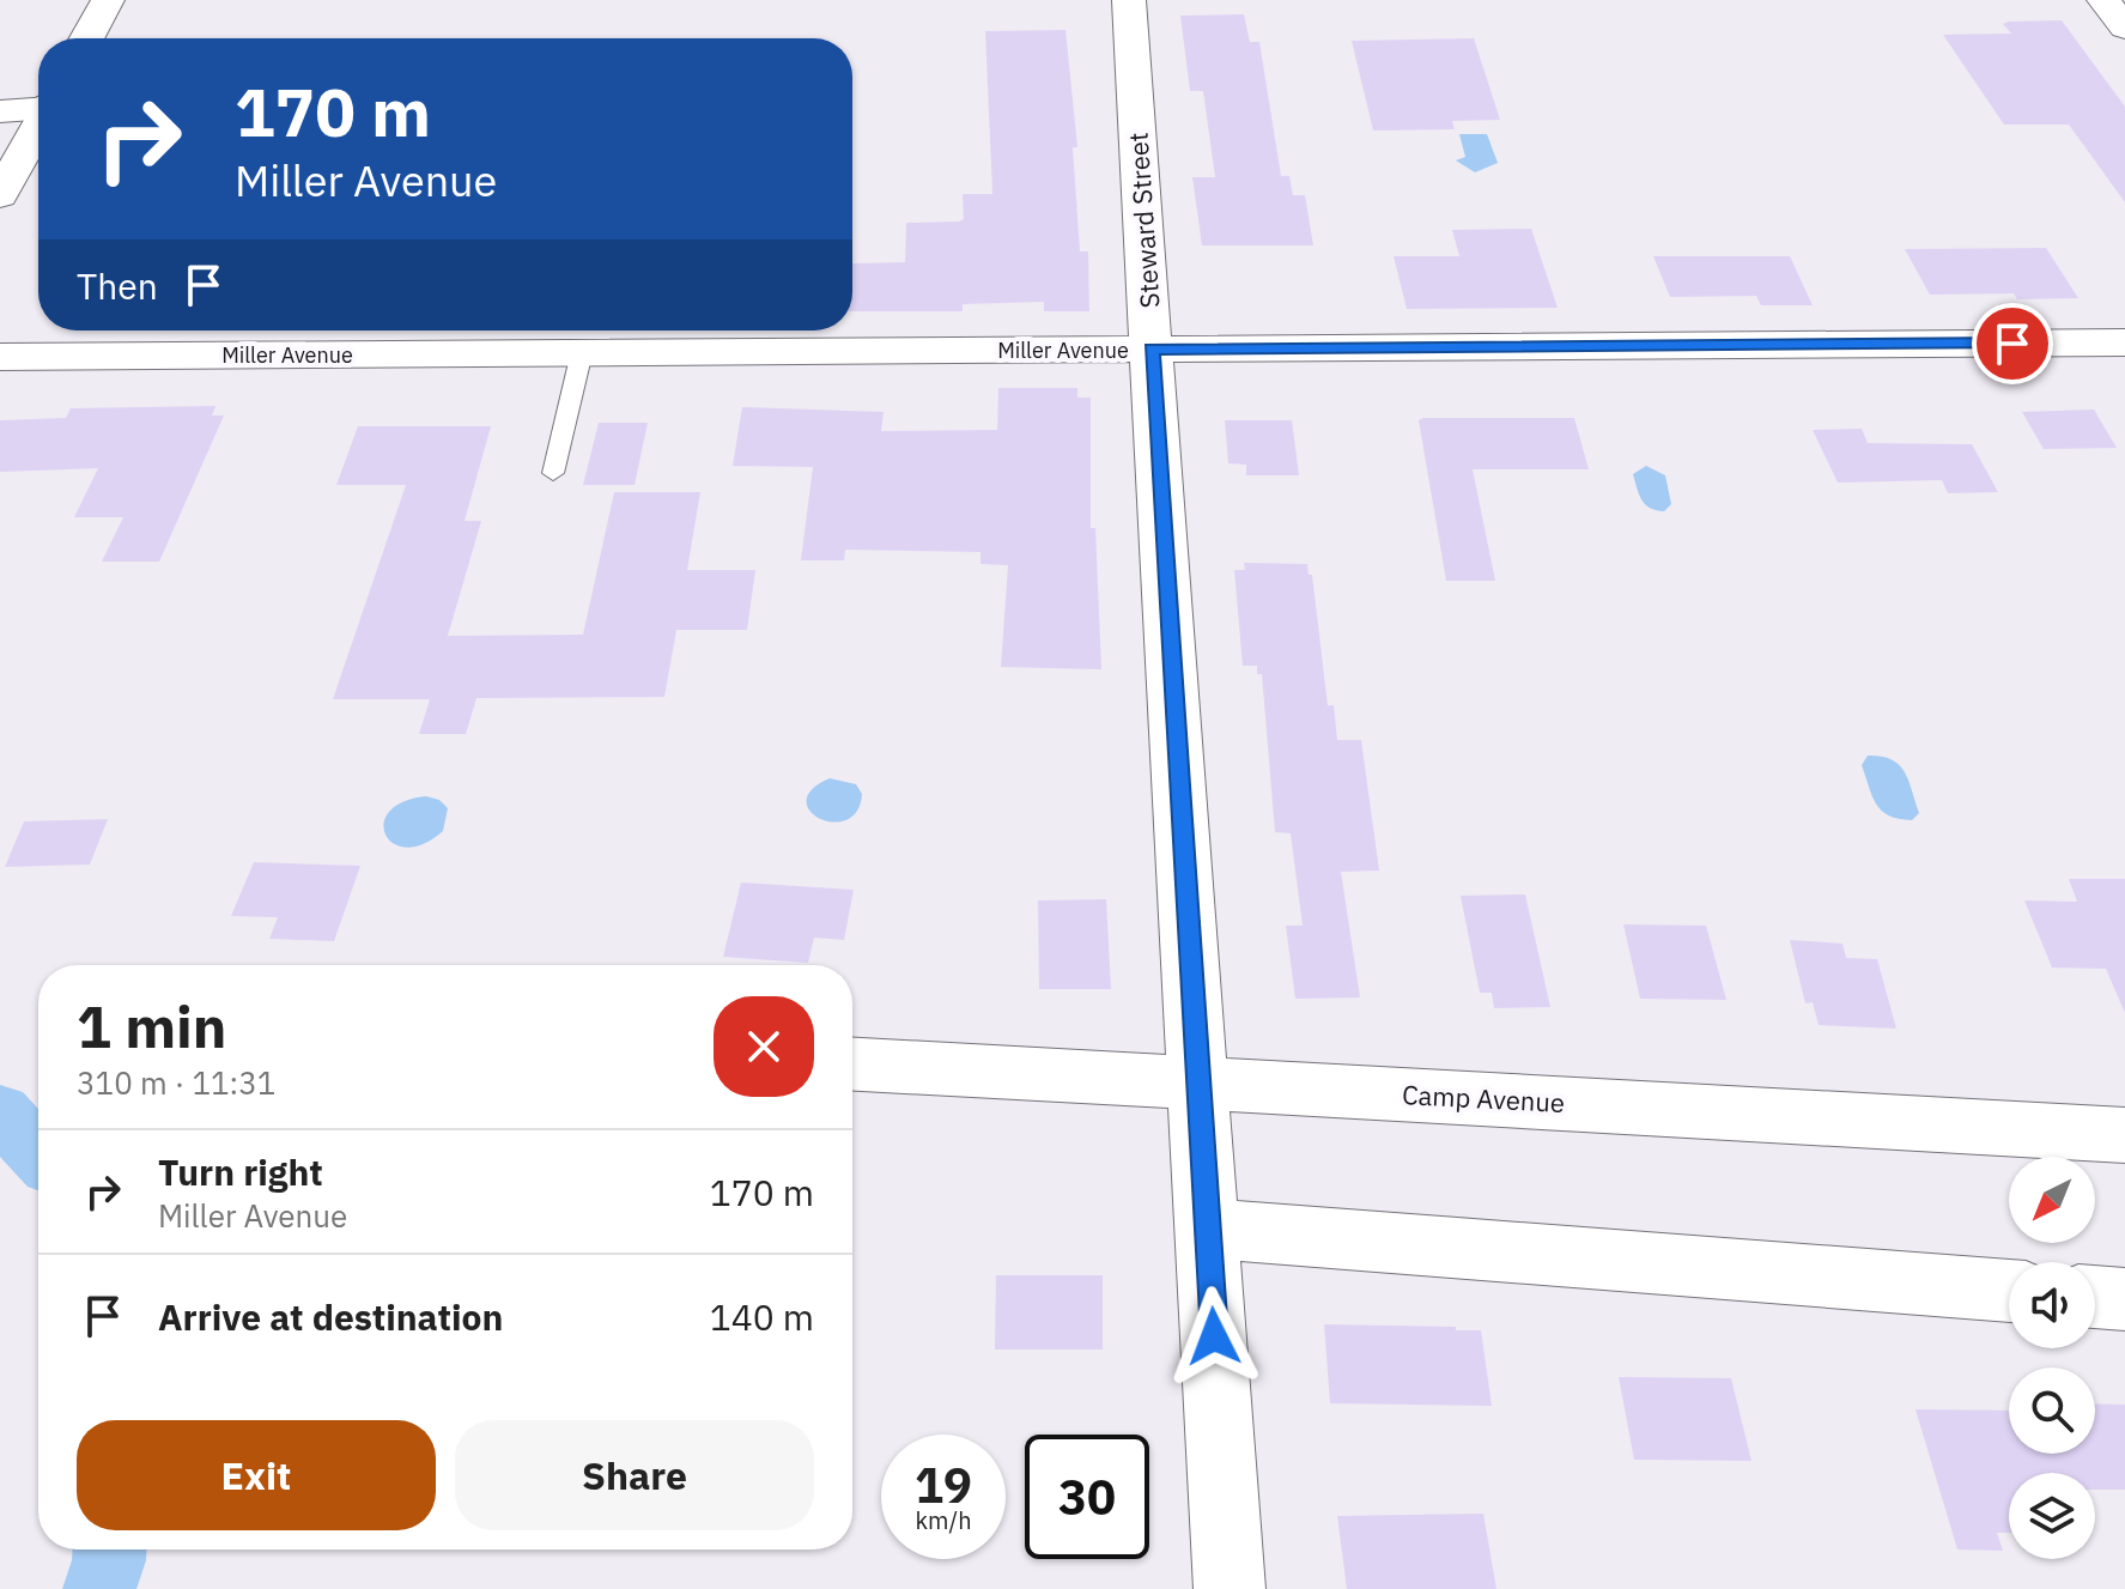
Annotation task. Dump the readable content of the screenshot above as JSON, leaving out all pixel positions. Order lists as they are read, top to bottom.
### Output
{
  "streets": {
    "street": ["Steward Street", "Miller Avenue", "Camp Avenue"]
  },
  "crossings": [
    ["Steward Street", "Miller Avenue"],
    ["Steward Street", "Camp Avenue"]
  ],
  "north": "bottom left",
  "page": {
    "turn": ["170 m", "Miller Avenue"],
    "then": "Then",
    "heading": ["1 min", "310 m · 11:31"],
    "list": [
      {
        "name": "Turn right",
        "note": "Miller Avenue",
        "value": "170 m"
      },
      {
        "name": "Arrive at destination",
        "value": "140 m"
      }
    ],
    "buttons": ["Exit", "Share"],
    "speed": "19 km/h",
    "limit": "30"
  }
}
